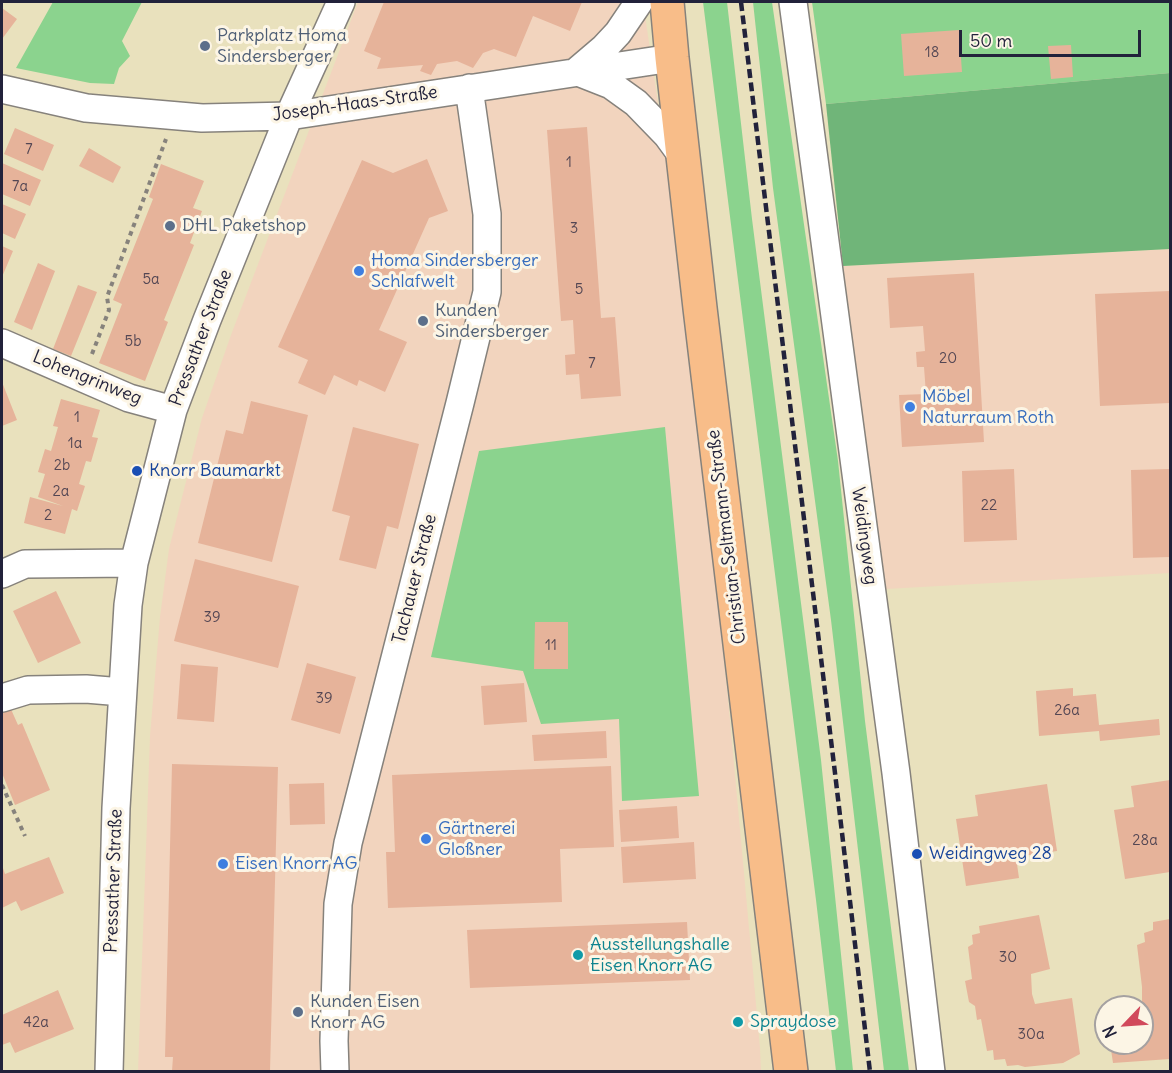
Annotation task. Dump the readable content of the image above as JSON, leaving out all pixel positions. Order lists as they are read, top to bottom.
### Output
{
  "streets": {
    "main road": ["Christian-Seltmann-Straße"],
    "street": [
      "Joseph-Haas-Straße",
      "Pressather Straße",
      "Lohengrinweg",
      "Weidingweg",
      "Tachauer Straße"
    ]
  },
  "crossings": [
    ["Joseph-Haas-Straße", "Pressather Straße"],
    ["Joseph-Haas-Straße", "Christian-Seltmann-Straße"],
    ["Joseph-Haas-Straße", "Tachauer Straße"],
    ["Pressather Straße", "Lohengrinweg"]
  ],
  "places": [
    "Parkplatz Homa Sindersberger",
    "DHL Paketshop",
    "Homa Sindersberger Schlafwelt",
    "Kunden Sindersberger",
    "Möbel Naturraum Roth",
    "Knorr Baumarkt",
    "Gärtnerei Gloßner",
    "Weidingweg 28",
    "Eisen Knorr AG",
    "Ausstellungshalle Eisen Knorr AG",
    "Kunden Eisen Knorr AG",
    "Spraydose"
  ],
  "house_numbers": [
    "18",
    "7",
    "1",
    "7a",
    "3",
    "5a",
    "5",
    "5b",
    "20",
    "7",
    "1",
    "1a",
    "2b",
    "2a",
    "22",
    "2",
    "39",
    "11",
    "39",
    "26a",
    "28a",
    "30",
    "42a",
    "30a"
  ],
  "scale_bar": "50 m",
  "north": "bottom left"
}
